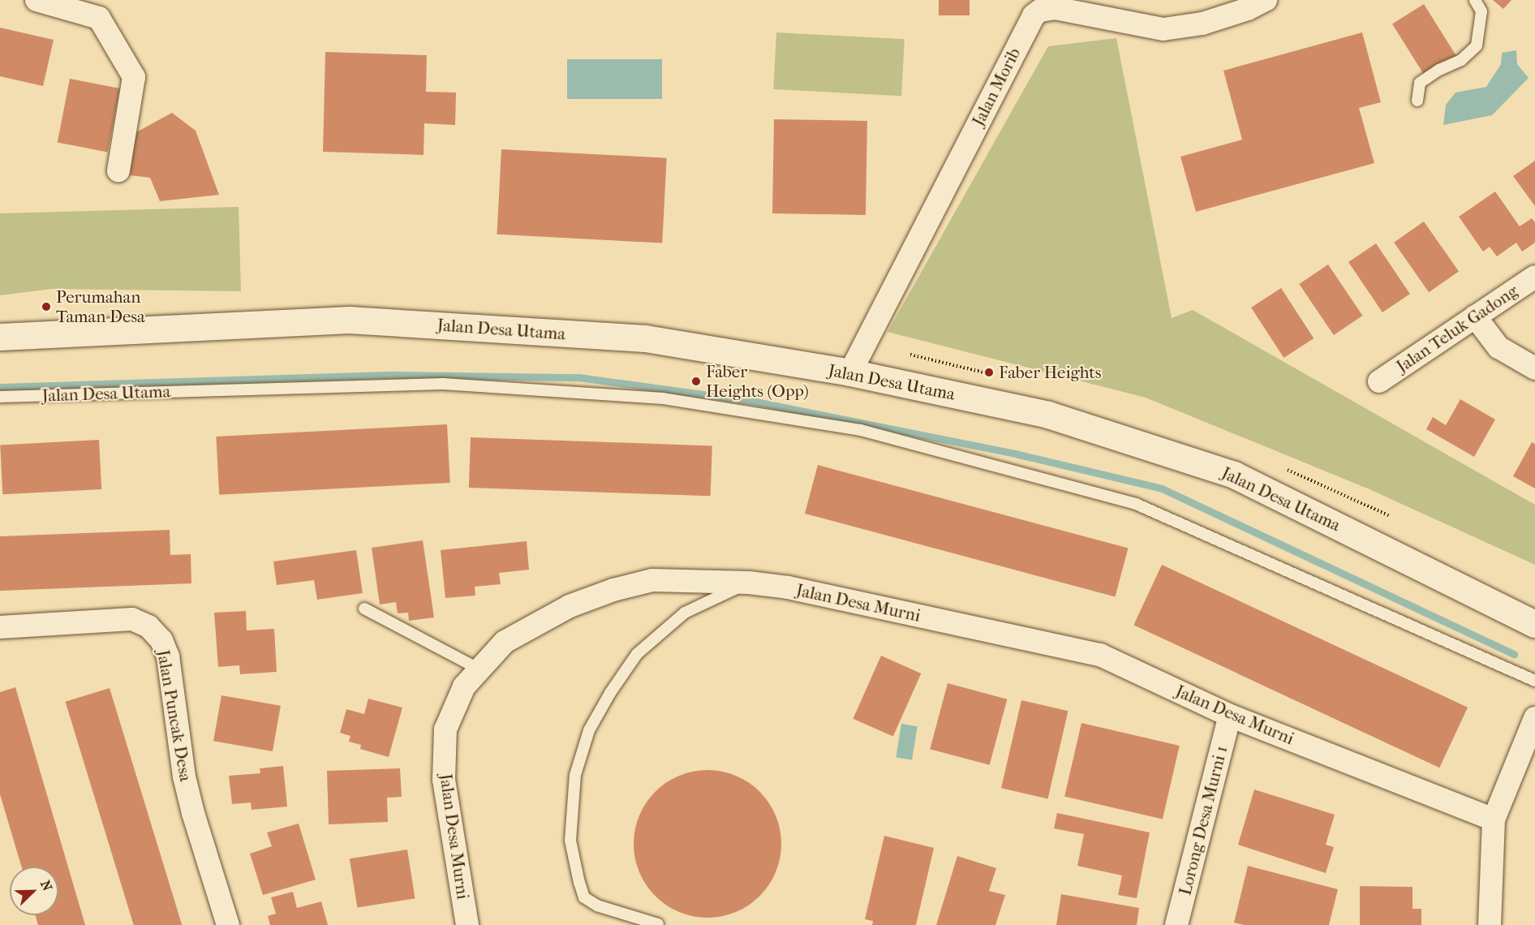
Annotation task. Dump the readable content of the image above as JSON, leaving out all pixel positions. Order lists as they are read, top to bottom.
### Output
{
  "streets": {
    "street": [
      "Jalan Morib",
      "Jalan Teluk Gadong",
      "Jalan Desa Utama",
      "Jalan Desa Murni",
      "Jalan Puncak Desa",
      "Lorong Desa Murni 1"
    ]
  },
  "crossings": [
    ["Jalan Morib", "Jalan Desa Utama"],
    ["Jalan Desa Murni", "Lorong Desa Murni 1"]
  ],
  "places": ["Perumahan Taman Desa", "Faber Heights", "Faber Heights (Opp)"],
  "north": "top right"
}
